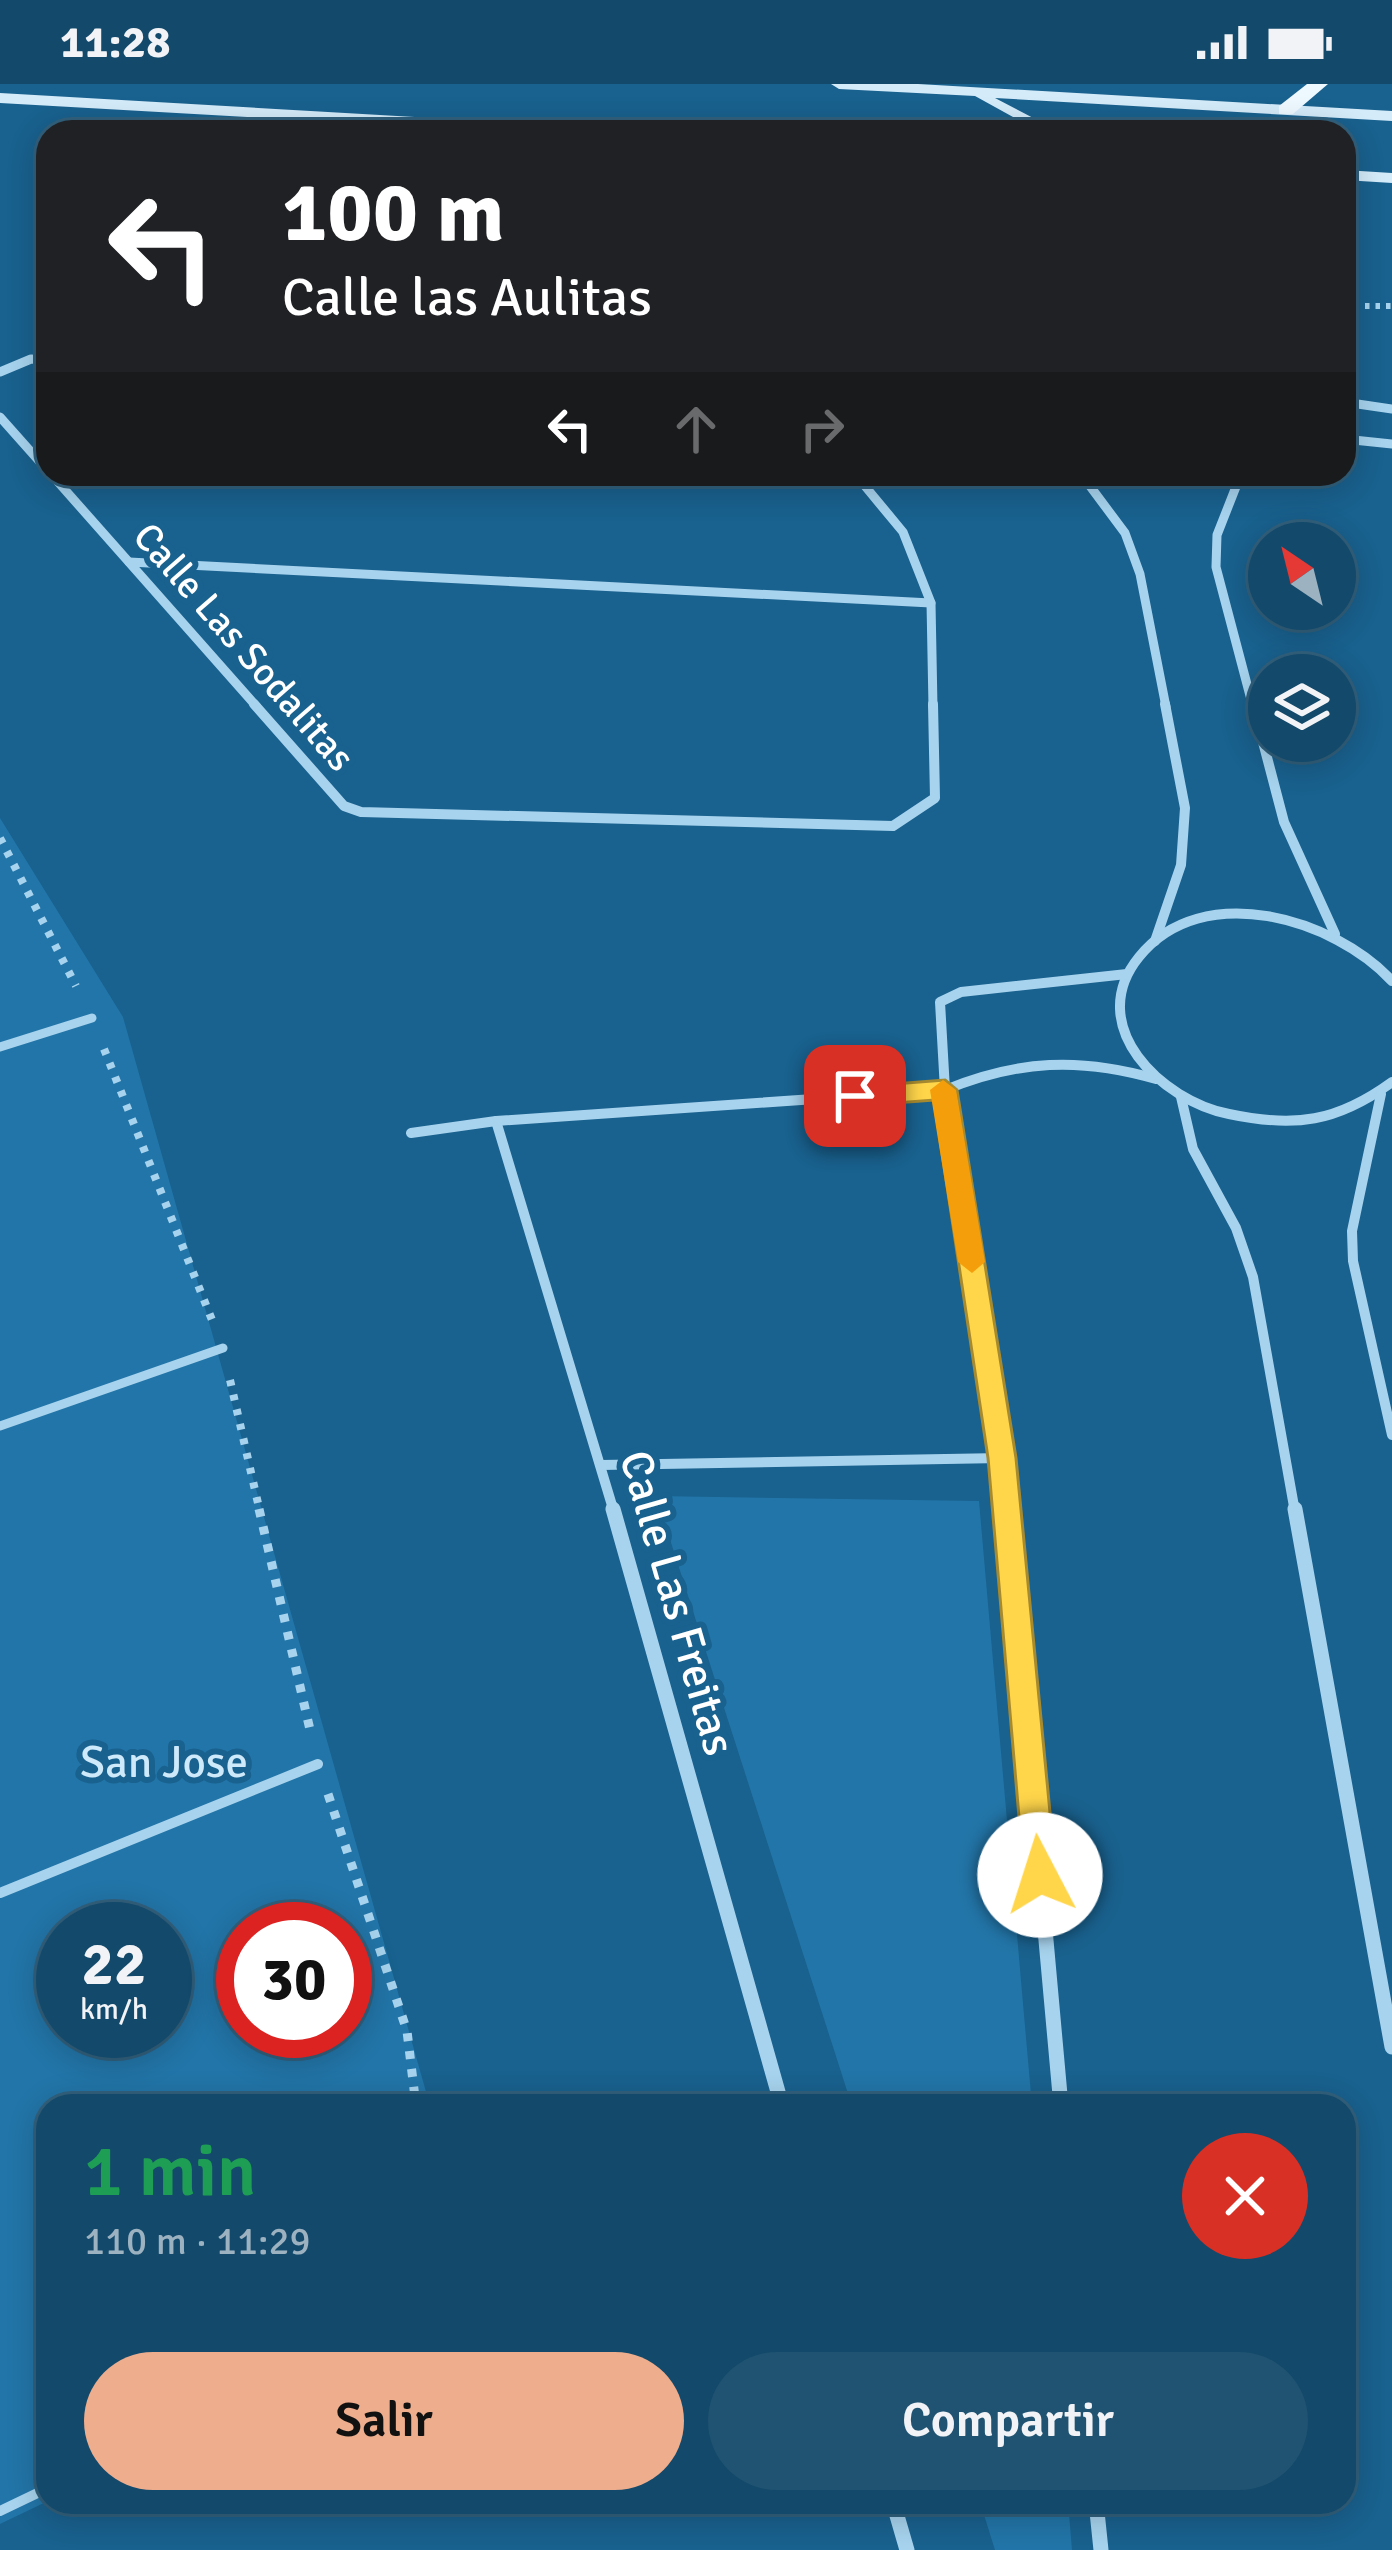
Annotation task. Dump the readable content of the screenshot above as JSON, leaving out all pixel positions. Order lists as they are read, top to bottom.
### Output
{
  "streets": {
    "street": ["Calle Las Sodalitas", "Calle Las Freitas"]
  },
  "parks": ["San Jose"],
  "north": "top left",
  "page": {
    "status": "11:28",
    "turn": ["100 m", "Calle las Aulitas"],
    "speed": "22 km/h",
    "limit": "30",
    "heading": ["1 min", "110 m · 11:29"],
    "buttons": ["Salir", "Compartir"]
  }
}
